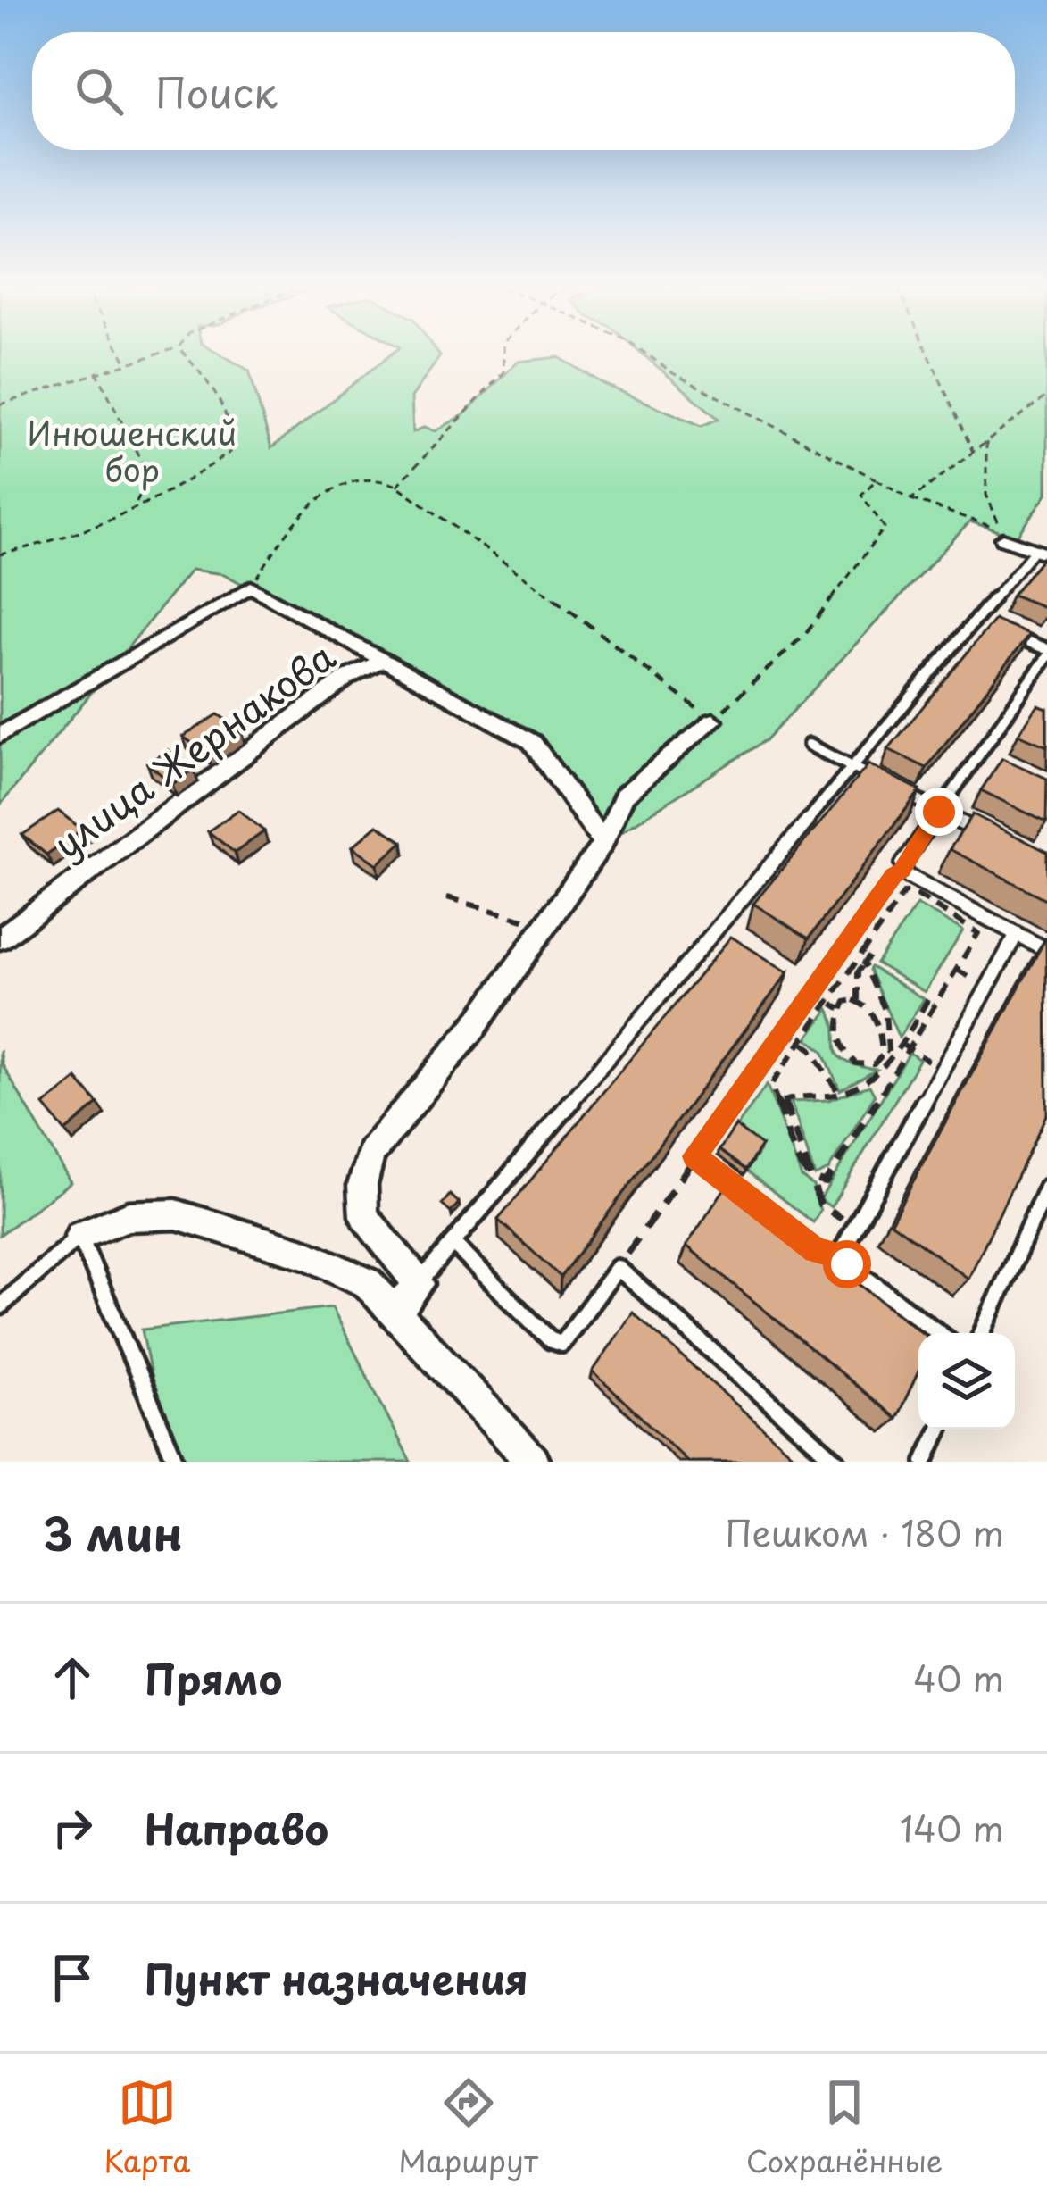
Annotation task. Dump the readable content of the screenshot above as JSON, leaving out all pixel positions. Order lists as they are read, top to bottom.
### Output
{
  "streets": {
    "street": ["улица Жернакова"]
  },
  "parks": ["Инюшенский бор"],
  "page": {
    "search": "Поиск",
    "heading": ["3 мин", "Пешком · 180 m"],
    "list": [
      ["Прямо", "40 m"],
      ["Направо", "140 m"],
      "Пункт назначения"
    ],
    "nav": ["Карта", "Маршрут", "Сохранённые"]
  }
}
